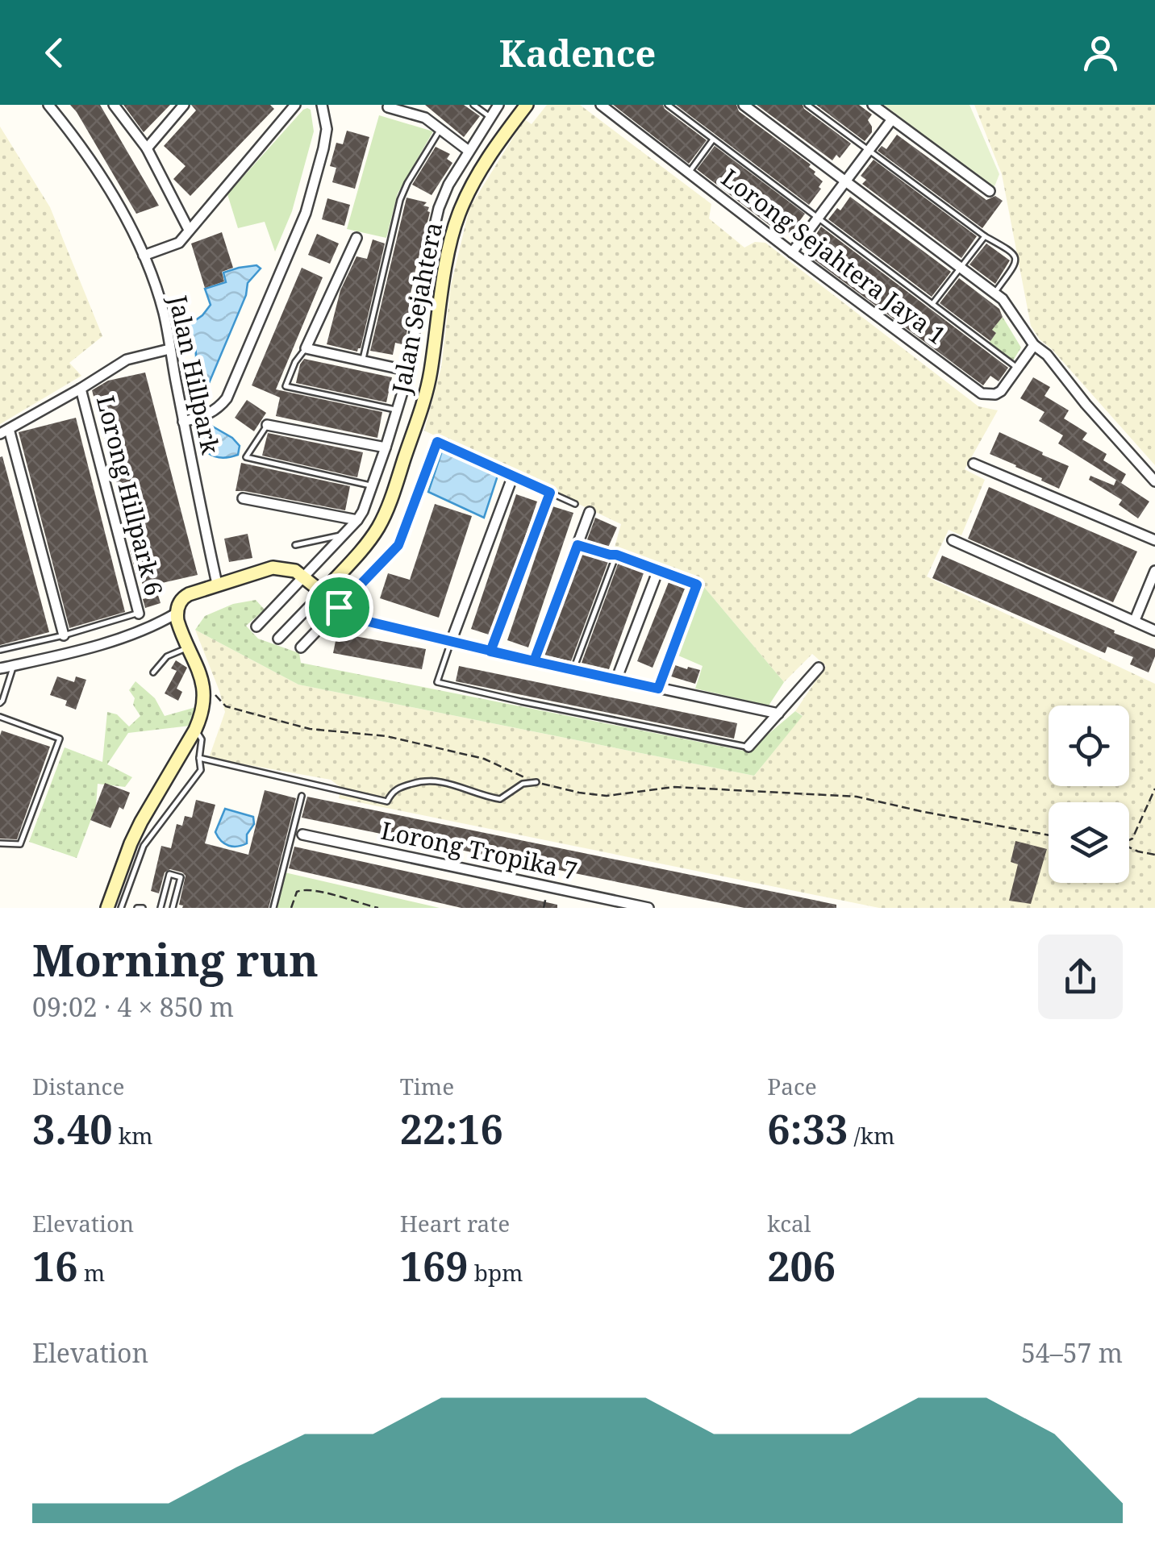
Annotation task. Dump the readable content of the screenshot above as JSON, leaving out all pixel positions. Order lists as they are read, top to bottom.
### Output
{
  "streets": {
    "main road": ["Jalan Sejahtera"],
    "street": [
      "Lorong Sejahtera Jaya 1",
      "Jalan Hillpark",
      "Lorong Hillpark 6",
      "Lorong Tropika 7"
    ]
  },
  "page": {
    "header": "Kadence",
    "heading": ["Morning run", "09:02 · 4 × 850 m"],
    "stats": [
      ["Distance", "3.40 km"],
      ["Time", "22:16"],
      ["Pace", "6:33 /km"],
      ["Elevation", "16 m"],
      ["Heart rate", "169 bpm"],
      ["kcal", "206"]
    ],
    "chart": ["Elevation", "54–57 m"]
  }
}
